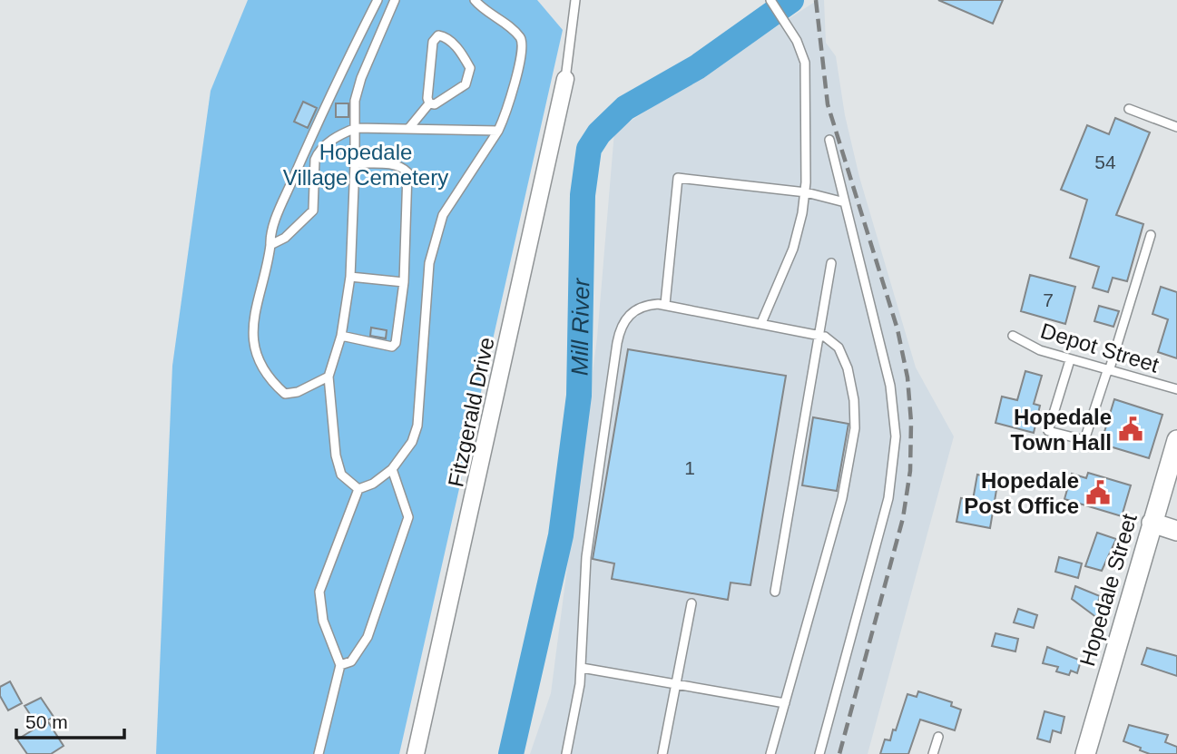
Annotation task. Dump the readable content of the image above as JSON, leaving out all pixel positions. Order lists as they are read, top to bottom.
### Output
{
  "streets": {
    "street": ["Fitzgerald Drive", "Hopedale Street"],
    "lane": ["Depot Street"]
  },
  "water": ["Mill River"],
  "parks": ["Hopedale Village Cemetery"],
  "places": {
    "public building": ["Hopedale Town Hall", "Hopedale Post Office"]
  },
  "house_numbers": ["54", "7", "1"],
  "scale_bar": "50 m"
}
